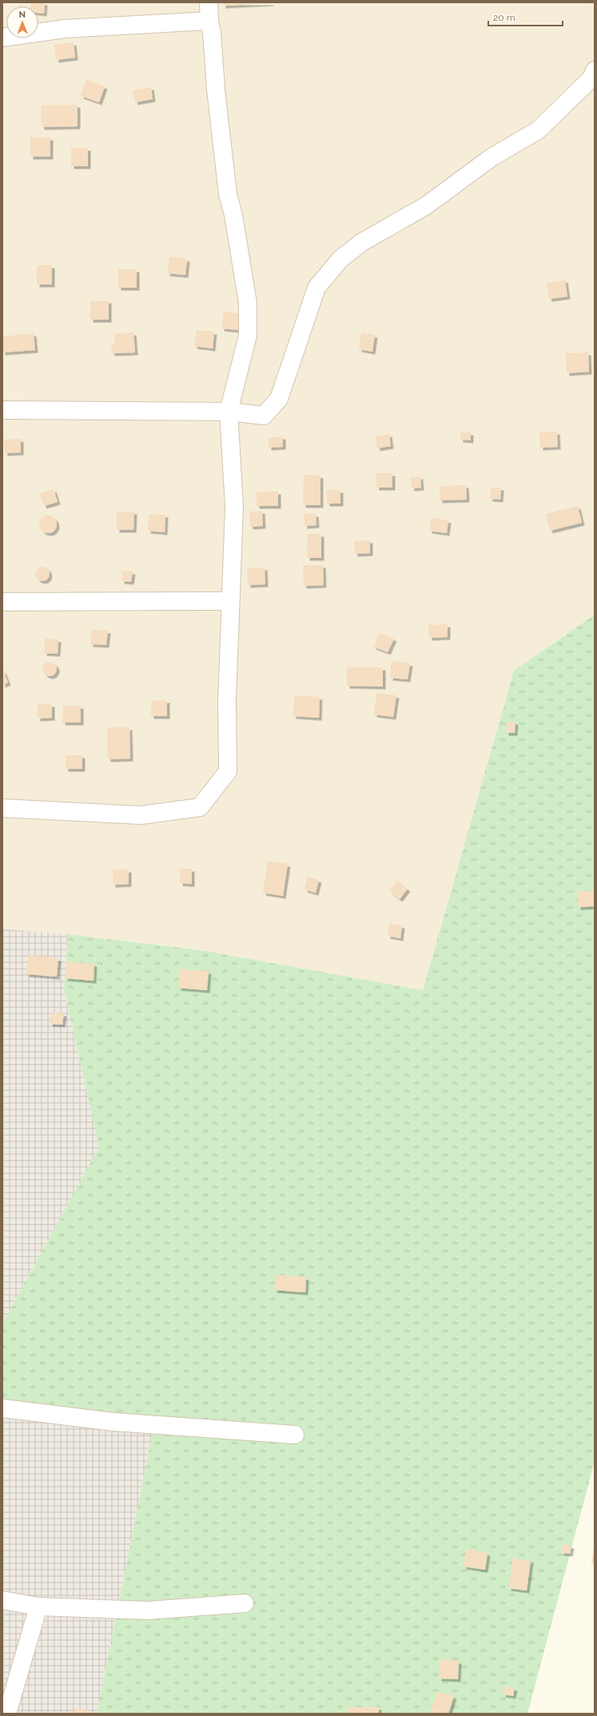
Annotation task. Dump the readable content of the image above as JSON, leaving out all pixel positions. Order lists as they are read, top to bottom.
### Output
{
  "scale_bar": "20 m",
  "north": "top"
}
